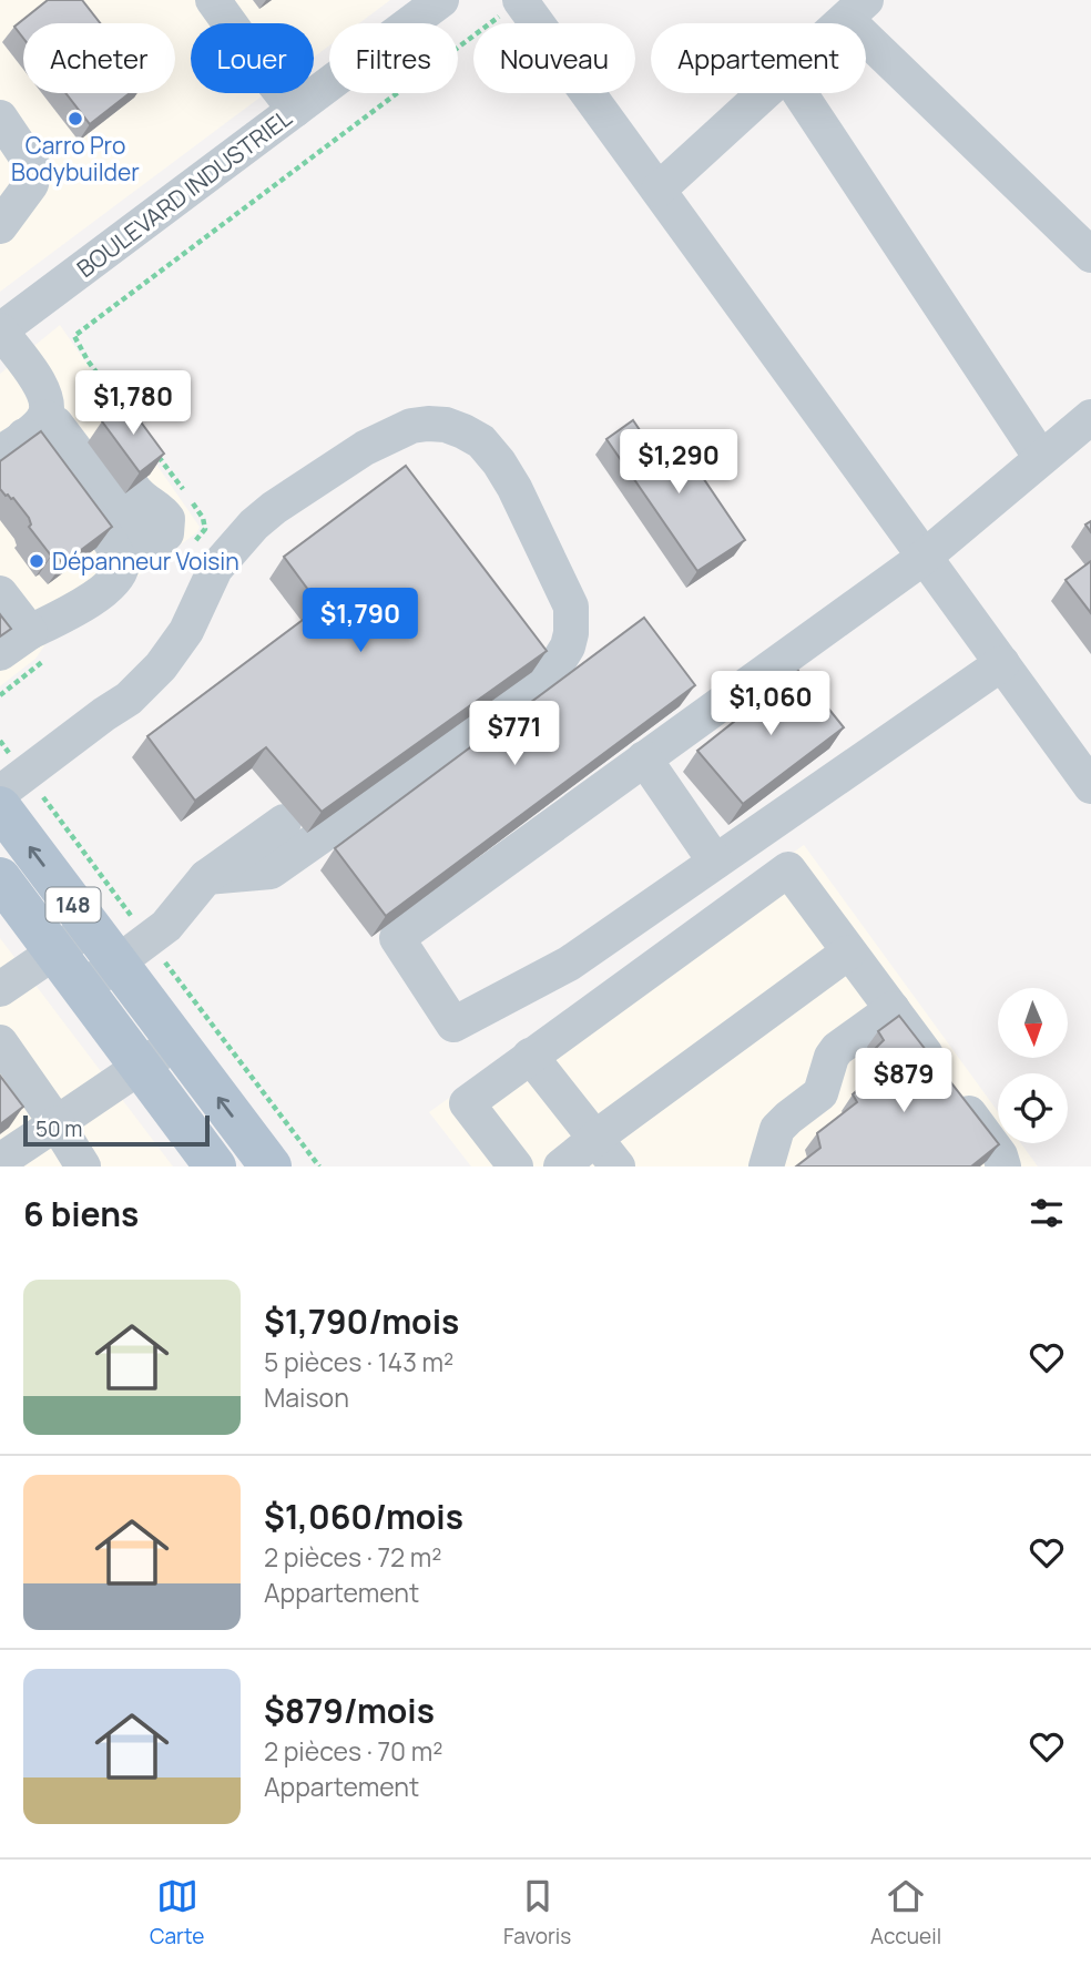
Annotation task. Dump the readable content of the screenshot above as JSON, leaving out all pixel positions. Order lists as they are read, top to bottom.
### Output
{
  "streets": {
    "main road": ["148"],
    "street": ["BOULEVARD INDUSTRIEL"]
  },
  "places": ["Carro Pro Bodybuilder", "Dépanneur Voisin"],
  "scale_bar": "50 m",
  "north": "bottom",
  "page": {
    "chip": [
      "Acheter",
      "Louer",
      "Filtres",
      "Nouveau",
      "Appartement"
    ],
    "price": [
      "$1,780",
      "$1,290",
      "$1,790",
      "$1,060",
      "$771",
      "$879"
    ],
    "scale": "50 m",
    "heading": "6 biens",
    "list": [
      {
        "name": "$1,790/mois",
        "note": "5 pièces · 143 m² · Maison"
      },
      {
        "name": "$1,060/mois",
        "note": "2 pièces · 72 m² · Appartement"
      },
      {
        "name": "$879/mois",
        "note": "2 pièces · 70 m² · Appartement"
      }
    ],
    "tabs": ["Carte", "Favoris", "Accueil"]
  }
}
